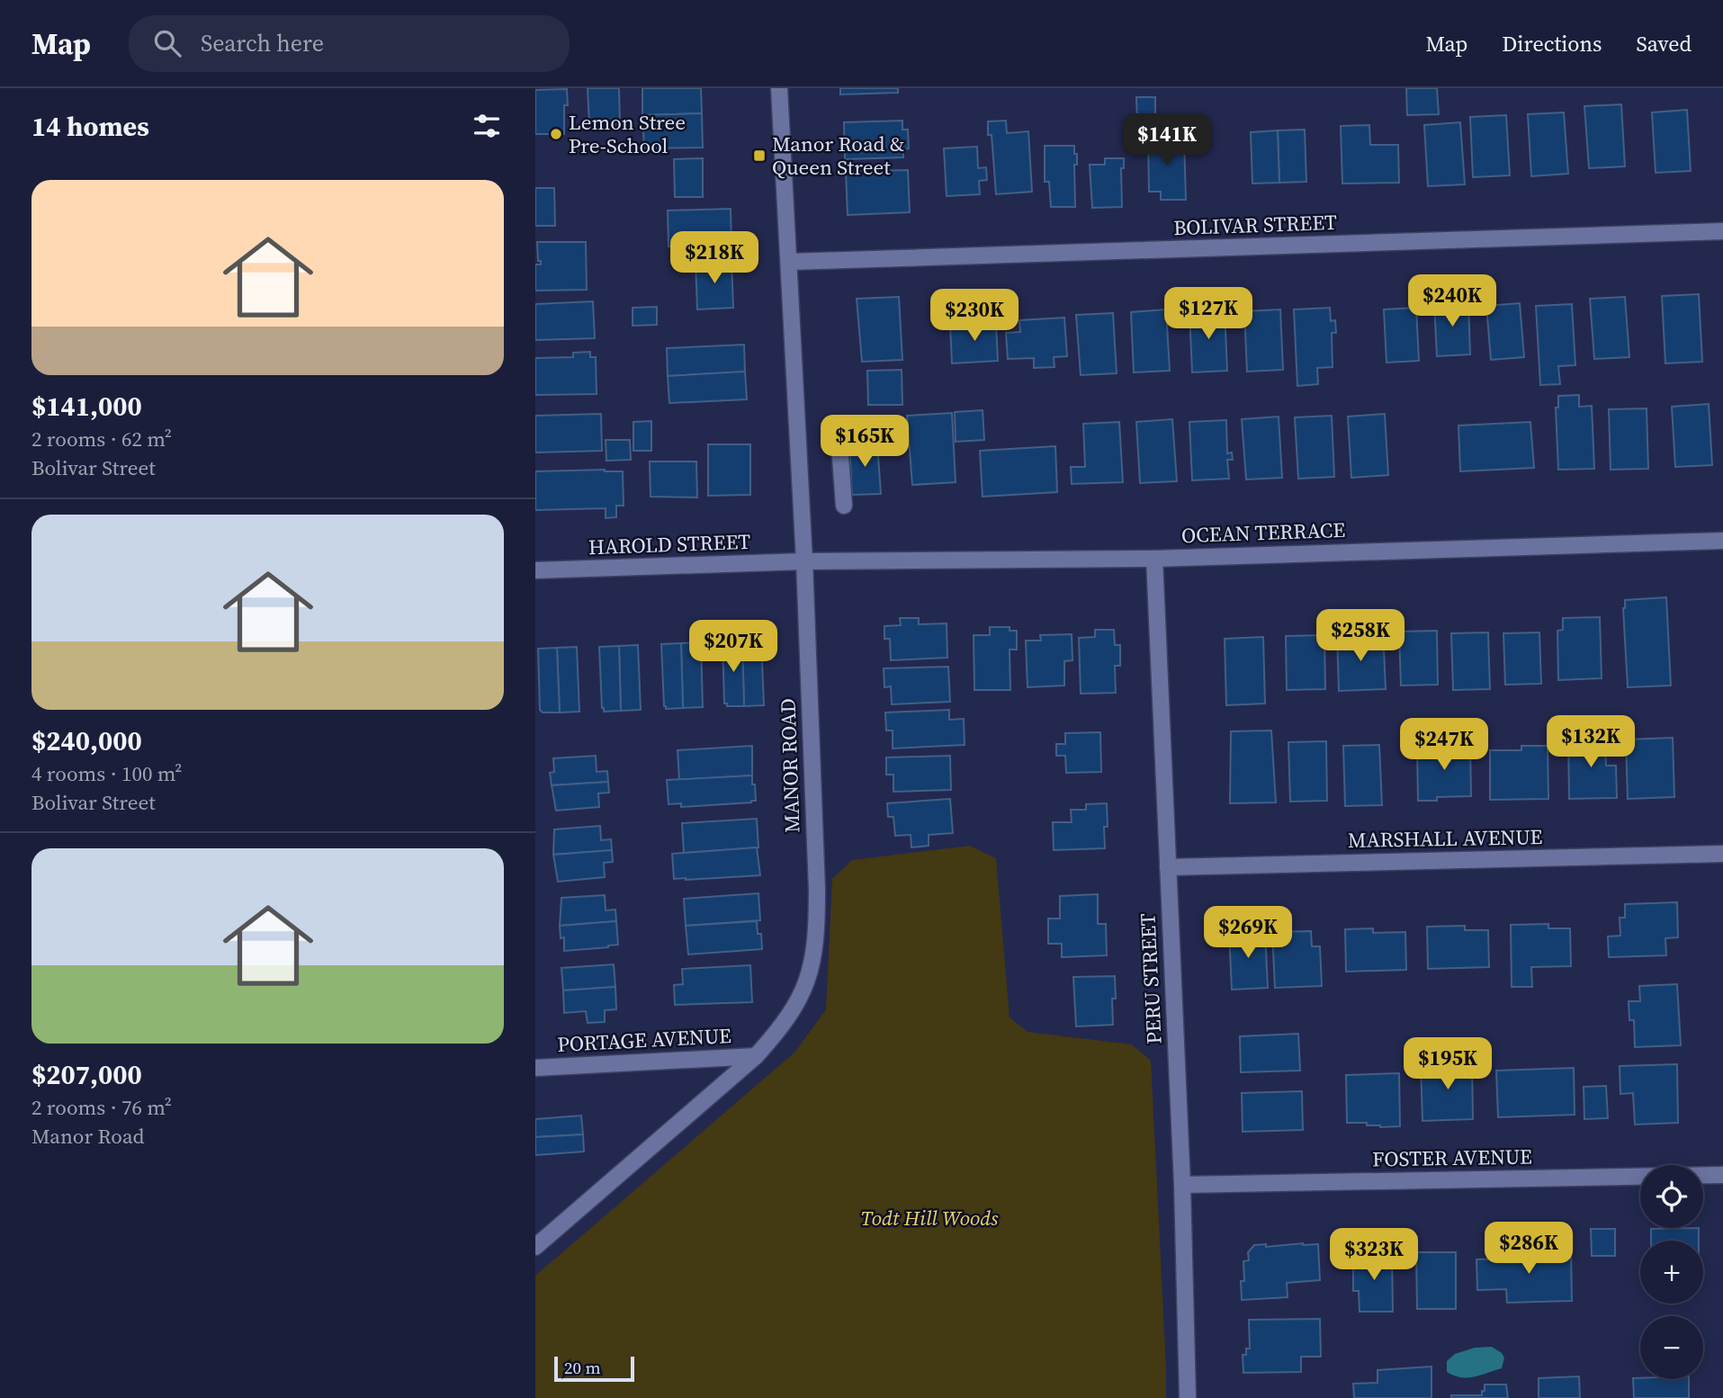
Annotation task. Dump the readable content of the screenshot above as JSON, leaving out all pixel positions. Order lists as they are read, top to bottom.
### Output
{
  "streets": {
    "street": [
      "BOLIVAR STREET",
      "OCEAN TERRACE",
      "HAROLD STREET",
      "MANOR ROAD",
      "MARSHALL AVENUE",
      "PERU STREET",
      "PORTAGE AVENUE",
      "FOSTER AVENUE"
    ]
  },
  "crossings": [
    ["BOLIVAR STREET", "MANOR ROAD"],
    ["OCEAN TERRACE", "HAROLD STREET"],
    ["OCEAN TERRACE", "MANOR ROAD"],
    ["OCEAN TERRACE", "PERU STREET"],
    ["HAROLD STREET", "MANOR ROAD"],
    ["MANOR ROAD", "PORTAGE AVENUE"],
    ["MARSHALL AVENUE", "PERU STREET"],
    ["PERU STREET", "FOSTER AVENUE"]
  ],
  "parks": ["Todt Hill Woods"],
  "places": {
    "other": ["Lemon Stree Pre-School"],
    "transit": ["Manor Road & Queen Street"]
  },
  "scale_bar": "20 m",
  "page": {
    "header": "Map",
    "search": "Search here",
    "nav": ["Map", "Directions", "Saved"],
    "heading": "14 homes",
    "price": [
      "$141K",
      "$218K",
      "$240K",
      "$127K",
      "$230K",
      "$165K",
      "$258K",
      "$207K",
      "$132K",
      "$247K",
      "$269K",
      "$195K",
      "$286K",
      "$323K"
    ],
    "list": [
      {
        "name": "$141,000",
        "note": "2 rooms · 62 m² · Bolivar Street"
      },
      {
        "name": "$240,000",
        "note": "4 rooms · 100 m² · Bolivar Street"
      },
      {
        "name": "$207,000",
        "note": "2 rooms · 76 m² · Manor Road"
      }
    ],
    "map_buttons": ["+", "−"],
    "scale": "20 m"
  }
}
